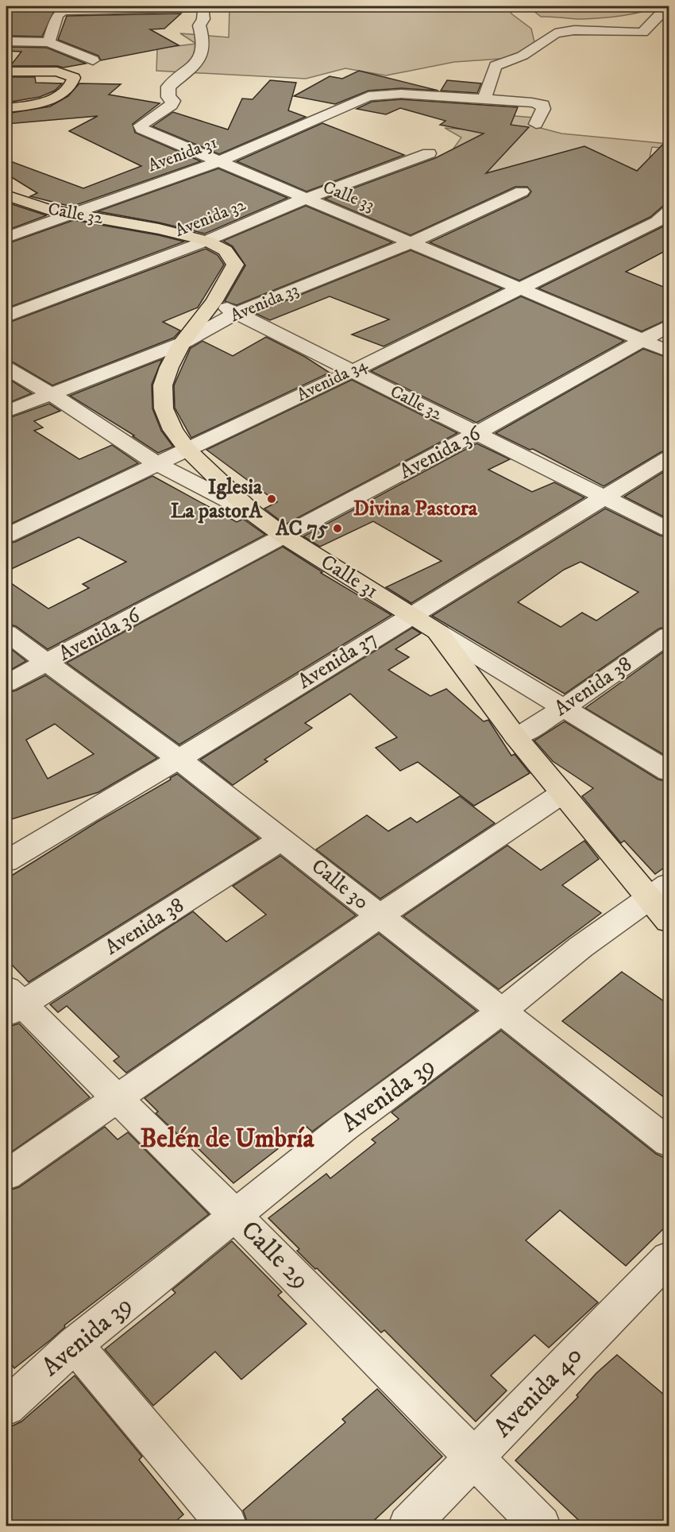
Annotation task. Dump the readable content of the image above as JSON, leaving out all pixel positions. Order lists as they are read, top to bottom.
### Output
{
  "streets": {
    "main road": ["Calle 32", "Calle 31"],
    "street": [
      "Avenida 31",
      "Calle 33",
      "Avenida 32",
      "Avenida 33",
      "Avenida 34",
      "Avenida 36",
      "Avenida 37",
      "Avenida 38",
      "Calle 30",
      "Avenida 39",
      "Calle 29",
      "Avenida 40"
    ]
  },
  "crossings": [
    ["Avenida 31", "Calle 33"],
    ["Avenida 31", "Calle 32"],
    ["Calle 33", "Avenida 32"],
    ["Calle 33", "Avenida 33"],
    ["Calle 33", "Avenida 34"],
    ["Calle 33", "Avenida 36"],
    ["Calle 32", "Avenida 32"],
    ["Calle 32", "Avenida 33"],
    ["Calle 32", "Avenida 34"],
    ["Calle 32", "Avenida 36"],
    ["Calle 32", "Calle 31"],
    ["Calle 32", "Avenida 37"],
    ["Avenida 33", "Calle 31"],
    ["Avenida 34", "Calle 31"],
    ["Avenida 36", "Calle 31"],
    ["Avenida 36", "Calle 30"],
    ["Calle 31", "Avenida 37"],
    ["Calle 31", "Avenida 38"],
    ["Avenida 37", "Calle 30"],
    ["Avenida 38", "Calle 30"],
    ["Avenida 38", "Calle 29"],
    ["Calle 30", "Avenida 39"],
    ["Avenida 39", "Calle 29"],
    ["Calle 29", "Avenida 40"]
  ],
  "districts": ["Divina Pastora", "Belén de Umbría"],
  "places": ["Iglesia La pastorA", "AC 75"]
}
